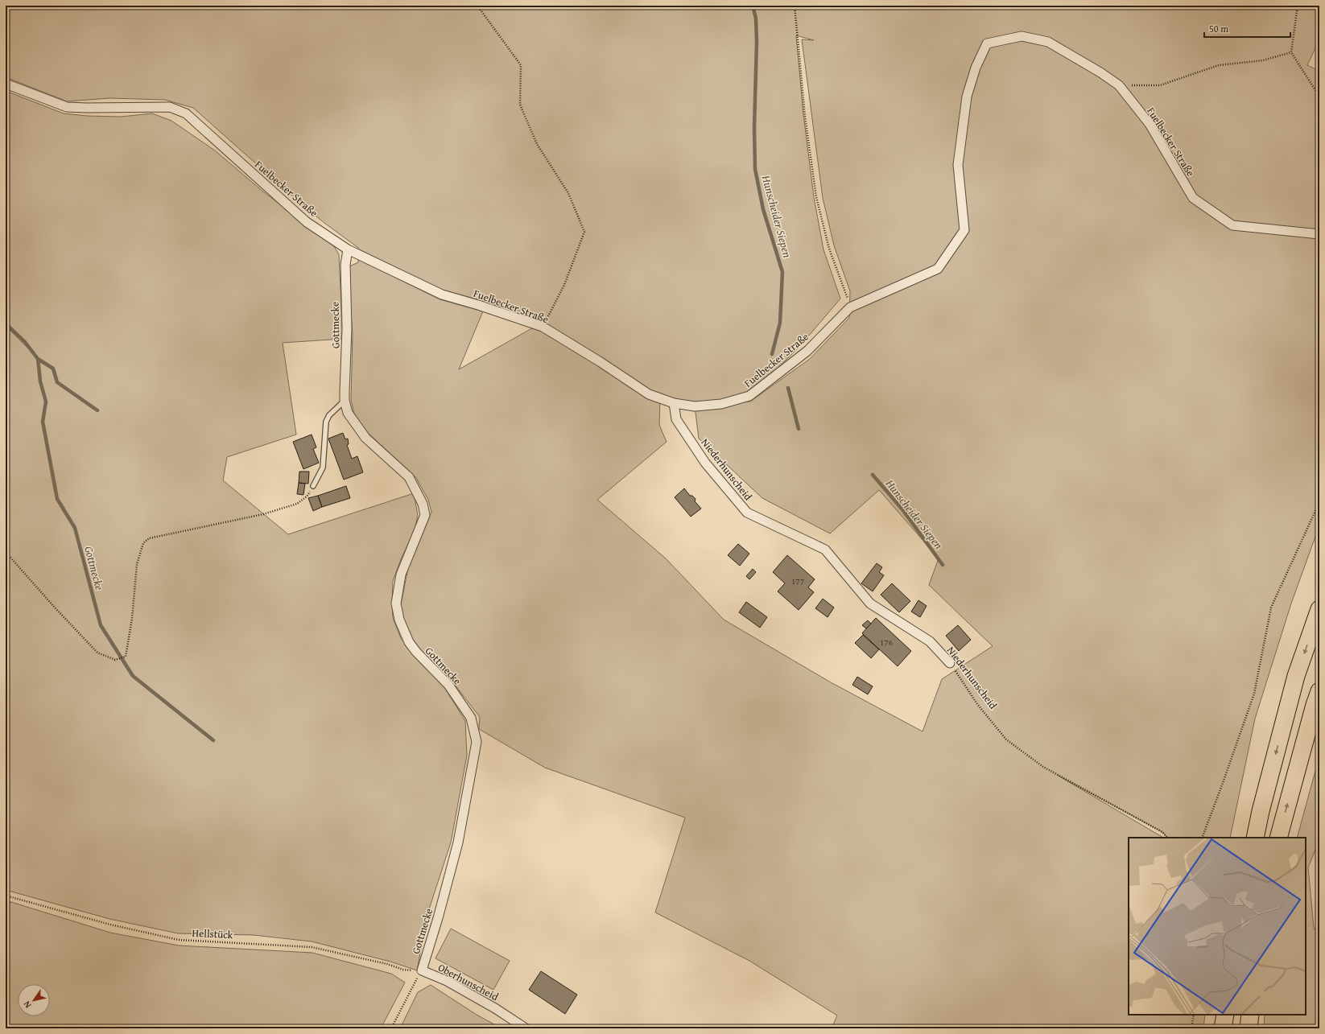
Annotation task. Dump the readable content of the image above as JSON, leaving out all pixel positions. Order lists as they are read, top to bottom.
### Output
{
  "streets": {
    "street": [
      "Fuelbecker Straße",
      "Gottmecke",
      "Niederhunscheid",
      "Oberhunscheid"
    ],
    "path": ["Hellstück"]
  },
  "crossings": [
    ["Fuelbecker Straße", "Gottmecke"],
    ["Fuelbecker Straße", "Niederhunscheid"],
    ["Gottmecke", "Hellstück"],
    ["Gottmecke", "Oberhunscheid"],
    ["Hellstück", "Oberhunscheid"]
  ],
  "water": ["Hunscheider Siepen", "Gottmecke"],
  "house_numbers": ["177", "176"],
  "scale_bar": "50 m",
  "north": "bottom left"
}
